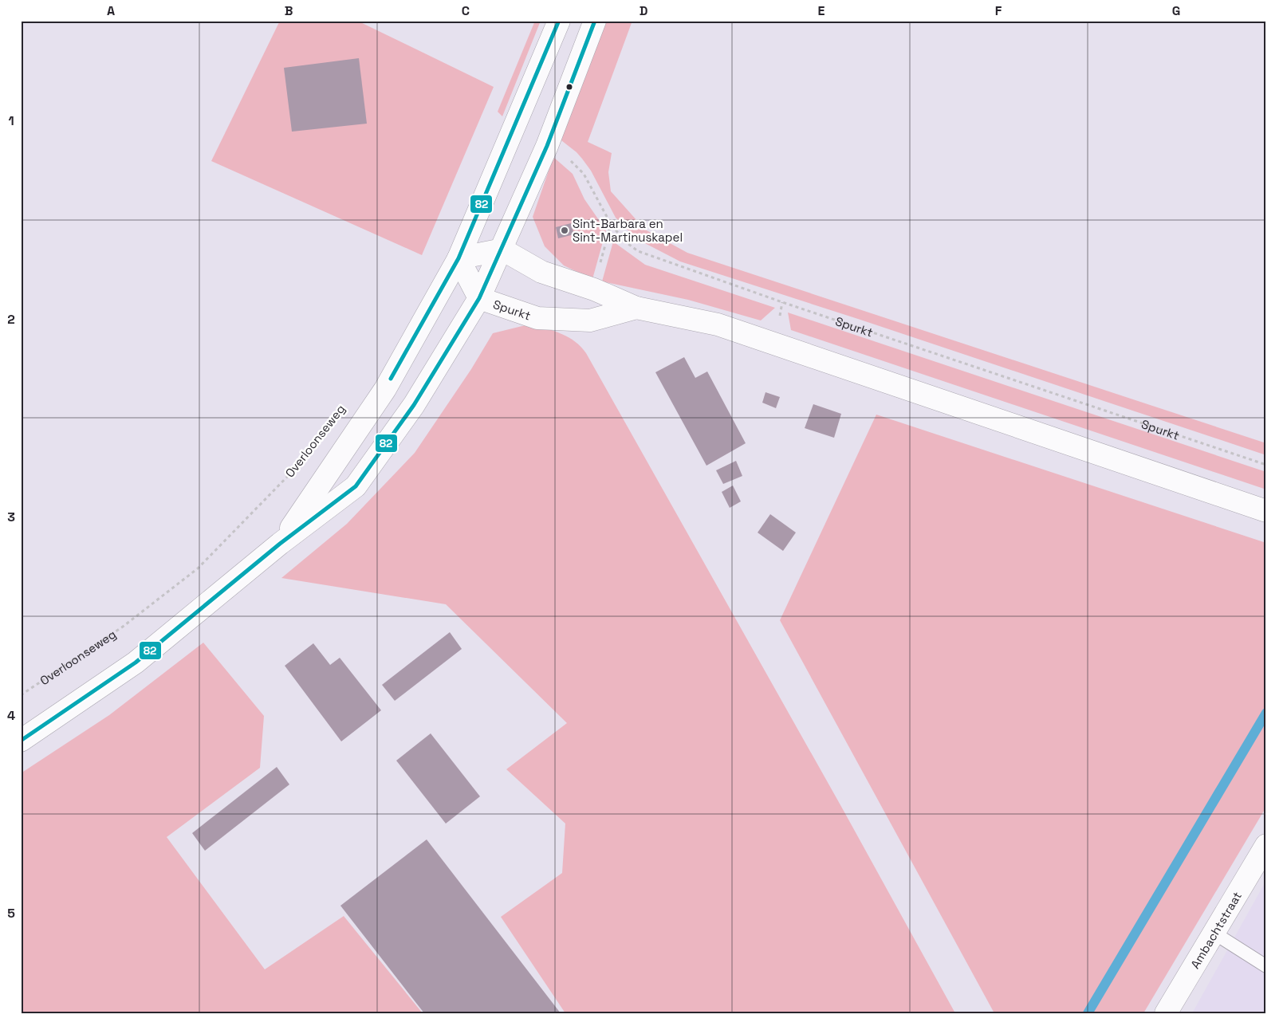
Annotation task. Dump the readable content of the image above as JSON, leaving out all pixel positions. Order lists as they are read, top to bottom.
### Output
{
  "streets": {
    "street": ["Spurkt", "Ambachtstraat"],
    "path": ["Overloonseweg"]
  },
  "places": ["Sint-Barbara en Sint-Martinuskapel"],
  "lines": ["transit line 82"],
  "grid": {
    "columns": [
      "A",
      "B",
      "C",
      "D",
      "E",
      "F",
      "G"
    ],
    "rows": [
      "1",
      "2",
      "3",
      "4",
      "5"
    ]
  }
}
